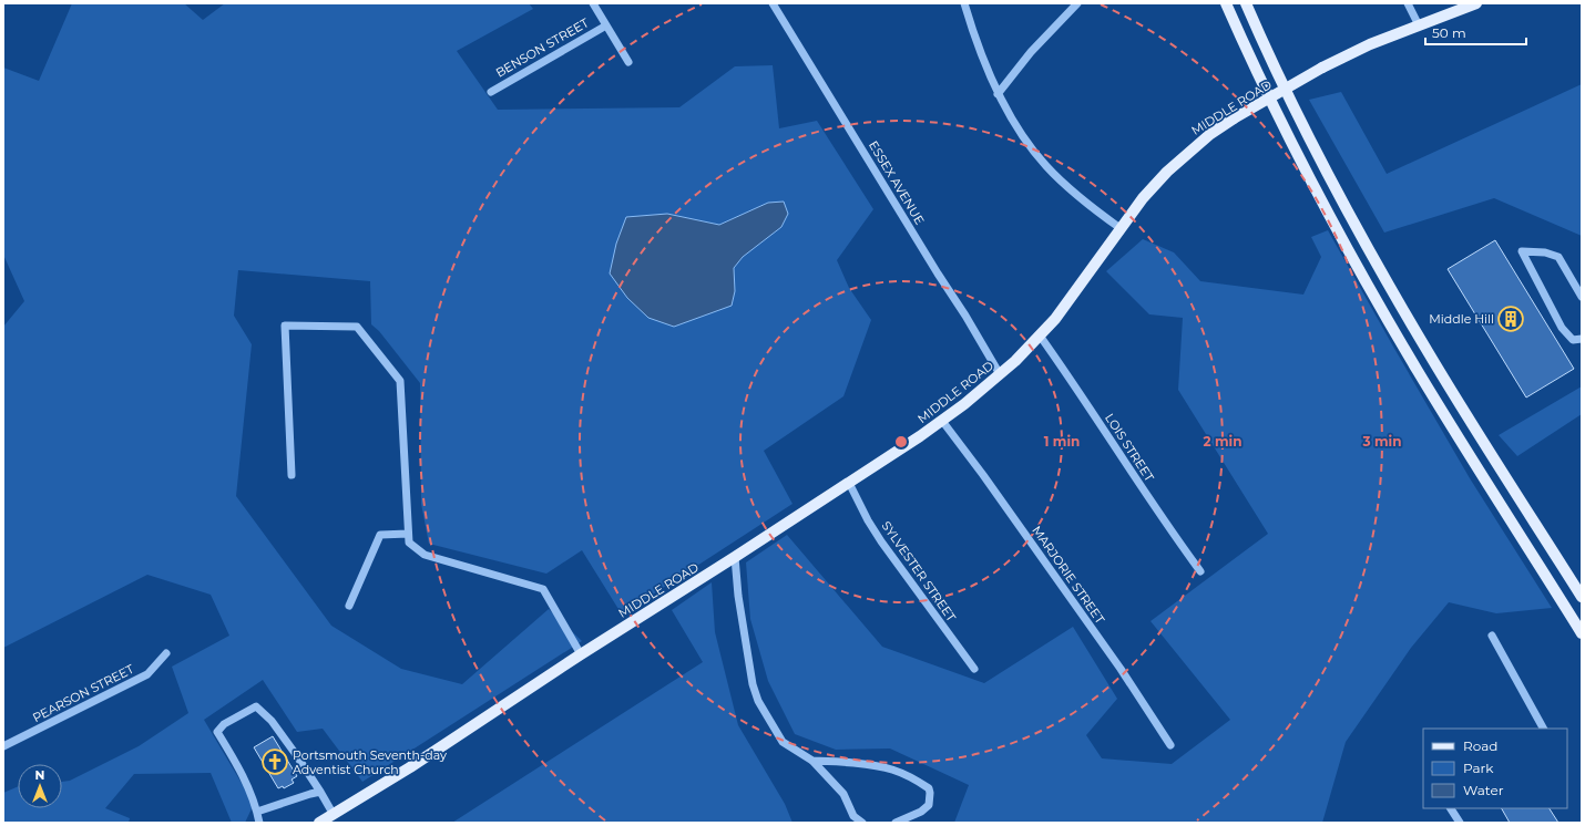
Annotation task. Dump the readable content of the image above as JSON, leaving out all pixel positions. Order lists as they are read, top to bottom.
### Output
{
  "streets": {
    "main road": ["MIDDLE ROAD"],
    "street": [
      "BENSON STREET",
      "ESSEX AVENUE",
      "LOIS STREET",
      "SYLVESTER STREET",
      "MARJORIE STREET",
      "PEARSON STREET"
    ]
  },
  "crossings": [
    ["MIDDLE ROAD", "ESSEX AVENUE"],
    ["MIDDLE ROAD", "LOIS STREET"],
    ["MIDDLE ROAD", "SYLVESTER STREET"],
    ["MIDDLE ROAD", "MARJORIE STREET"]
  ],
  "places": {
    "building": ["Middle Hill"],
    "church": ["Portsmouth Seventh-day Adventist Church"]
  },
  "legend": ["Road", "Park", "Water"],
  "scale_bar": "50 m",
  "north": "top",
  "rings": ["1 min", "2 min", "3 min"]
}
